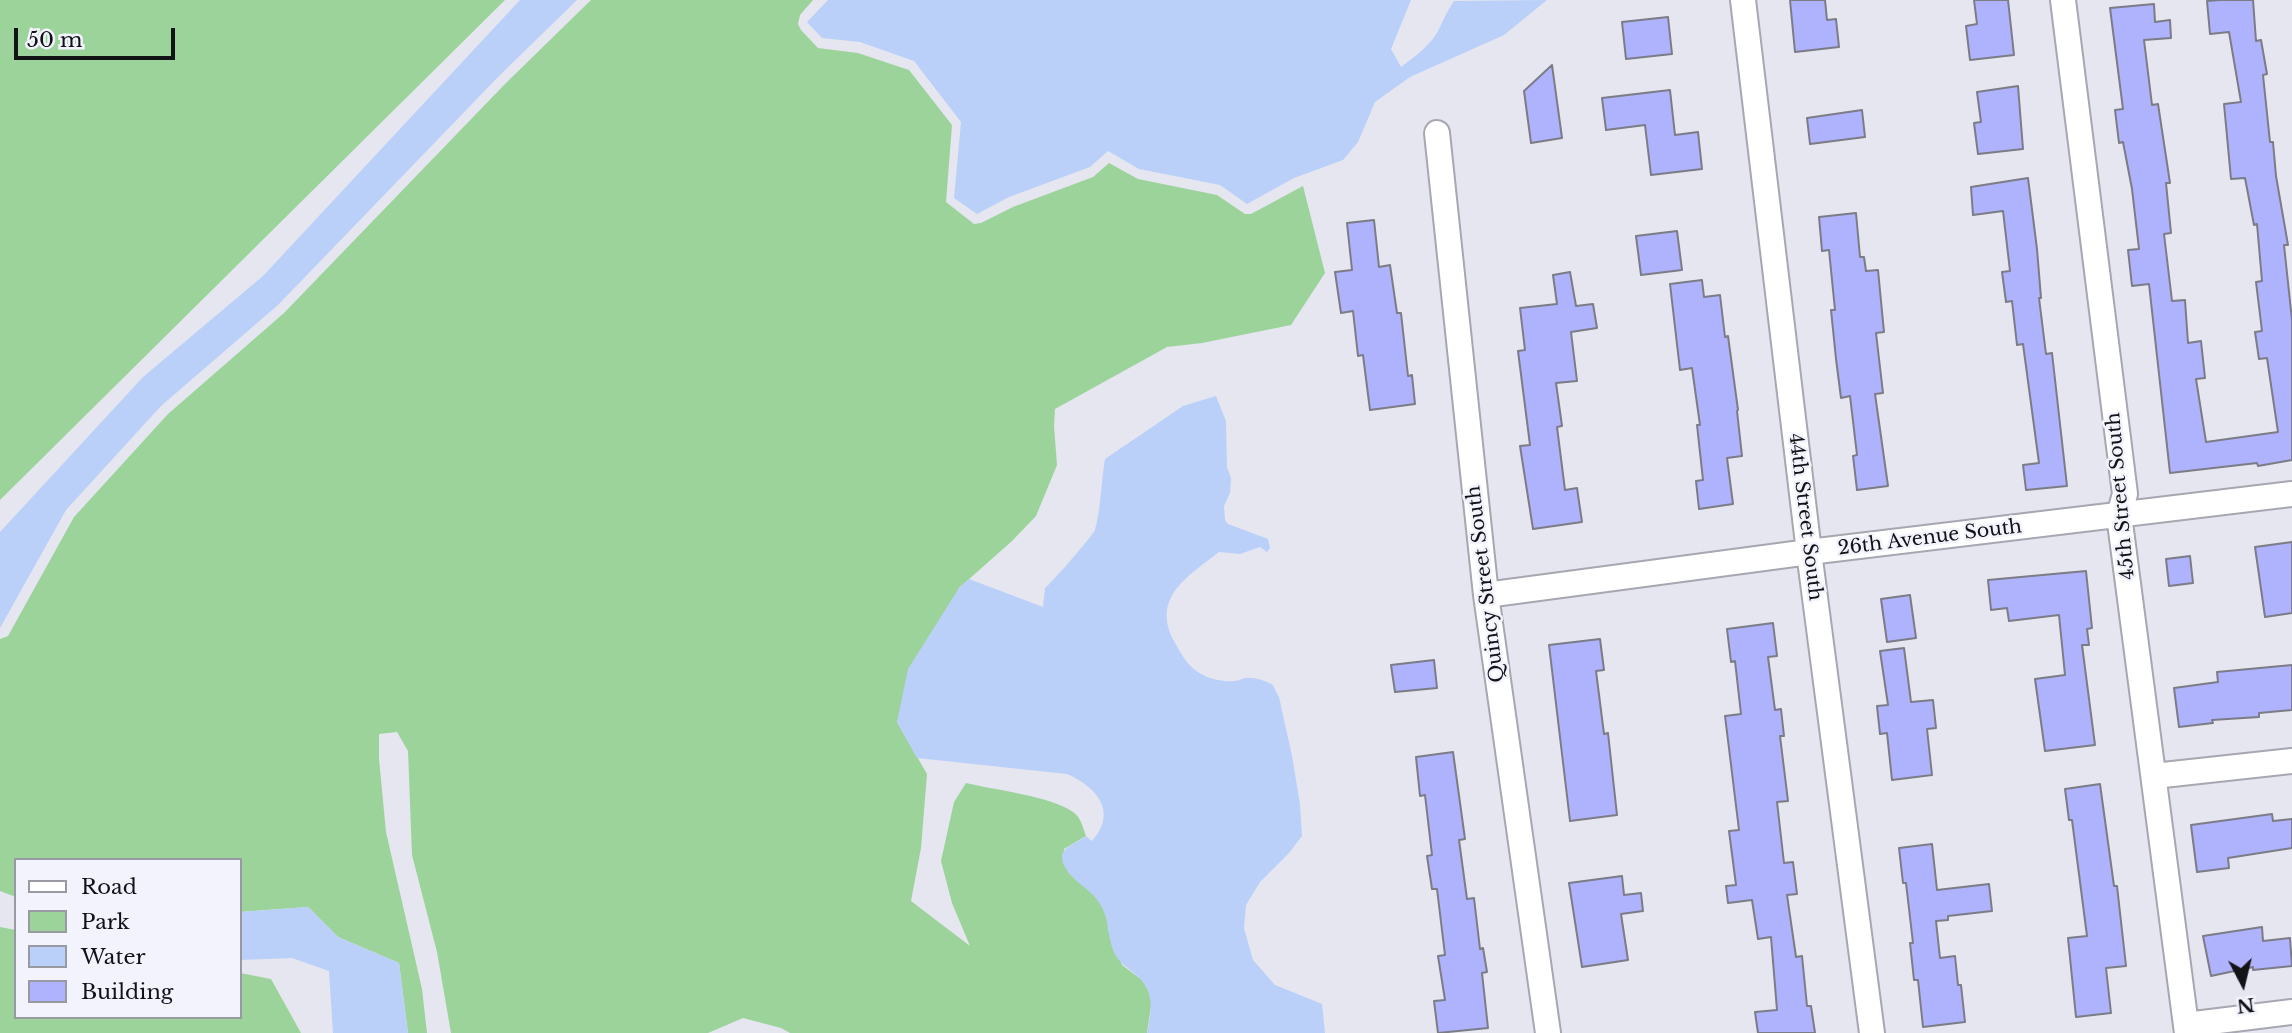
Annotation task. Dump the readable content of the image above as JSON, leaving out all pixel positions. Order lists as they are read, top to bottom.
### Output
{
  "streets": {
    "street": [
      "45th Street South",
      "44th Street South",
      "26th Avenue South",
      "Quincy Street South"
    ]
  },
  "crossings": [
    ["45th Street South", "26th Avenue South"],
    ["44th Street South", "26th Avenue South"],
    ["26th Avenue South", "Quincy Street South"]
  ],
  "legend": [
    "Road",
    "Park",
    "Water",
    "Building"
  ],
  "scale_bar": "50 m",
  "north": "bottom"
}
